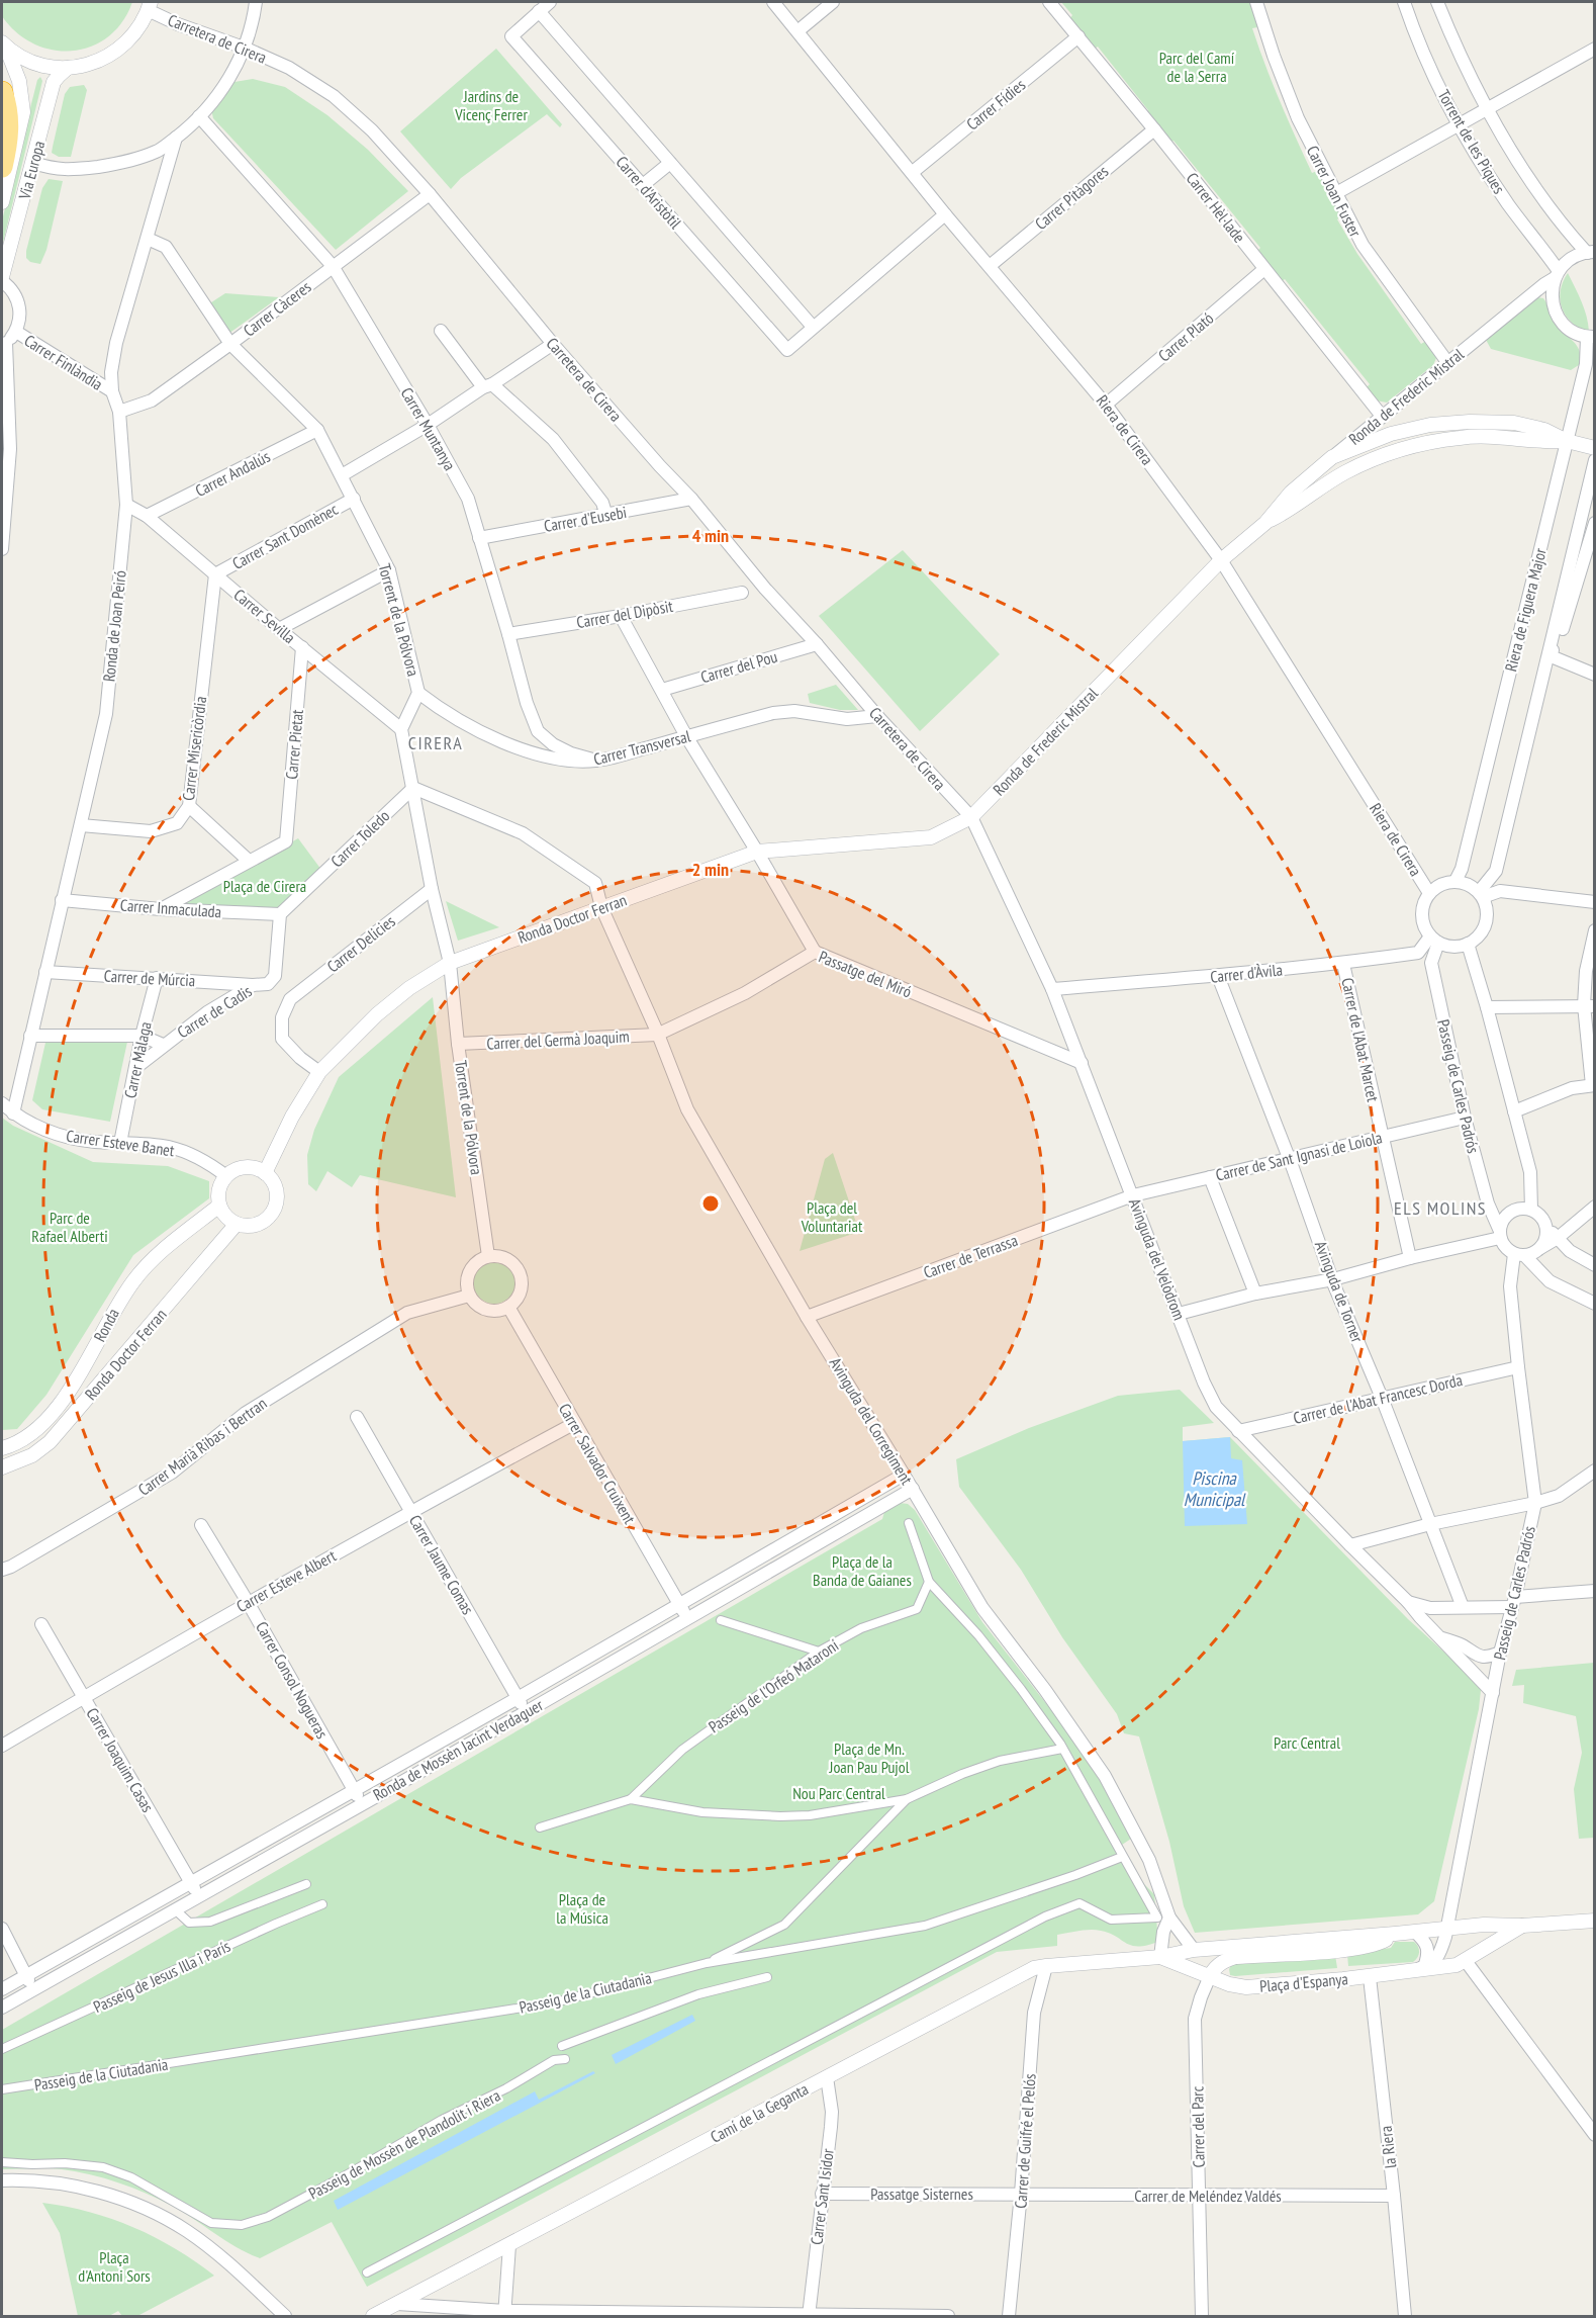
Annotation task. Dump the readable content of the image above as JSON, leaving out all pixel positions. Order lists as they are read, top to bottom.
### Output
{
  "streets": {
    "street": [
      "Carretera de Cirera",
      "Carrer Fídies",
      "Torrent de les Piques",
      "Via Europa",
      "Carrer Joan Fuster",
      "Carrer d'Aristòtil",
      "Carrer Pitàgores",
      "Carrer Hèl·lade",
      "Carrer Càceres",
      "Carrer Plató",
      "Carrer Finlàndia",
      "Ronda de Frederic Mistral",
      "Carrer Muntanya",
      "Riera de Cirera",
      "Carrer Andalús",
      "Carrer d'Eusebi",
      "Carrer Sant Domènec",
      "Riera de Figuera Major",
      "Carrer del Dipòsit",
      "Carrer Sevilla",
      "Torrent de la Pólvora",
      "Ronda de Joan Peiró",
      "Carrer del Pou",
      "Carrer Pietat",
      "Carrer Transversal",
      "Carrer Misericòrdia",
      "Carrer Toledo",
      "Carrer Inmaculada",
      "Ronda Doctor Ferran",
      "Carrer Delicies",
      "Carrer d'Àvila",
      "Passatge del Miró",
      "Carrer de Múrcia",
      "Carrer de Cadis",
      "Carrer del Germà Joaquim",
      "Carrer de l'Abat Marcet",
      "Carrer Màlaga",
      "Passeig de Carles Padrós",
      "Carrer Esteve Banet",
      "Carrer de Sant Ignasi de Loiola",
      "Carrer de Terrassa",
      "Avinguda del Velòdrom",
      "Avinguda de Torner",
      "Ronda",
      "Carrer de l'Abat Francesc Dorda",
      "Avinguda del Corregiment",
      "Carrer Marià Ribas i Bertran",
      "Carrer Salvador Cruixent",
      "Carrer Jaume Comas",
      "Carrer Esteve Albert",
      "Carrer Consol Nogueras",
      "Passeig de l'Orfeó Mataroní",
      "Ronda de Mossèn Jacint Verdaguer",
      "Carrer Joaquim Casas",
      "Passeig de Jesus Illa i París",
      "Plaça d'Espanya",
      "Passeig de la Ciutadania",
      "Camí de la Geganta",
      "Carrer del Parc",
      "Carrer de Guifré el Pelós",
      "Passeig de Mossèn de Plandolit i Riera",
      "la Riera",
      "Passatge Sisternes",
      "Carrer de Meléndez Valdés",
      "Carrer Sant Isidor"
    ]
  },
  "crossings": [
    ["Carretera de Cirera", "Carrer Càceres"],
    ["Carretera de Cirera", "Ronda de Frederic Mistral"],
    ["Carretera de Cirera", "Carrer d'Eusebi"],
    ["Carretera de Cirera", "Carrer del Pou"],
    ["Carretera de Cirera", "Carrer Transversal"],
    ["Carretera de Cirera", "Ronda Doctor Ferran"],
    ["Carretera de Cirera", "Avinguda del Velòdrom"],
    ["Carrer Fídies", "Carrer Hèl·lade"],
    ["Carrer Fídies", "Riera de Cirera"],
    ["Torrent de les Piques", "Ronda de Frederic Mistral"],
    ["Via Europa", "Carrer Finlàndia"],
    ["Carrer Joan Fuster", "Ronda de Frederic Mistral"],
    ["Carrer d'Aristòtil", "Riera de Cirera"],
    ["Carrer Pitàgores", "Carrer Hèl·lade"],
    ["Carrer Pitàgores", "Riera de Cirera"],
    ["Carrer Hèl·lade", "Carrer Plató"],
    ["Carrer Hèl·lade", "Ronda de Frederic Mistral"],
    ["Carrer Càceres", "Carrer Muntanya"],
    ["Carrer Càceres", "Torrent de la Pólvora"],
    ["Carrer Càceres", "Ronda de Joan Peiró"],
    ["Carrer Plató", "Riera de Cirera"],
    ["Carrer Finlàndia", "Ronda de Joan Peiró"],
    ["Ronda de Frederic Mistral", "Riera de Cirera"],
    ["Ronda de Frederic Mistral", "Ronda Doctor Ferran"],
    ["Ronda de Frederic Mistral", "Avinguda del Velòdrom"],
    ["Carrer Muntanya", "Carrer d'Eusebi"],
    ["Carrer Muntanya", "Carrer del Dipòsit"],
    ["Carrer Muntanya", "Carrer Transversal"],
    ["Riera de Cirera", "Riera de Figuera Major"],
    ["Riera de Cirera", "Carrer d'Àvila"],
    ["Riera de Cirera", "Passeig de Carles Padrós"],
    ["Carrer Andalús", "Carrer Sevilla"],
    ["Carrer Andalús", "Torrent de la Pólvora"],
    ["Carrer Sant Domènec", "Carrer Sevilla"],
    ["Carrer Sant Domènec", "Torrent de la Pólvora"],
    ["Carrer Sant Domènec", "Carrer Misericòrdia"],
    ["Riera de Figuera Major", "Carrer d'Àvila"],
    ["Riera de Figuera Major", "Passeig de Carles Padrós"],
    ["Carrer Sevilla", "Torrent de la Pólvora"],
    ["Carrer Sevilla", "Ronda de Joan Peiró"],
    ["Carrer Sevilla", "Carrer Pietat"],
    ["Carrer Sevilla", "Carrer Misericòrdia"],
    ["Torrent de la Pólvora", "Ronda de Joan Peiró"],
    ["Torrent de la Pólvora", "Carrer Transversal"],
    ["Torrent de la Pólvora", "Carrer Toledo"],
    ["Torrent de la Pólvora", "Ronda Doctor Ferran"],
    ["Torrent de la Pólvora", "Carrer Delicies"],
    ["Torrent de la Pólvora", "Carrer del Germà Joaquim"],
    ["Torrent de la Pólvora", "Avinguda del Corregiment"],
    ["Torrent de la Pólvora", "Carrer Marià Ribas i Bertran"],
    ["Torrent de la Pólvora", "Carrer Salvador Cruixent"],
    ["Ronda de Joan Peiró", "Carrer Misericòrdia"],
    ["Ronda de Joan Peiró", "Carrer Inmaculada"],
    ["Ronda de Joan Peiró", "Carrer de Múrcia"],
    ["Ronda de Joan Peiró", "Carrer de Cadis"],
    ["Ronda de Joan Peiró", "Carrer Esteve Banet"],
    ["Carrer Toledo", "Carrer Inmaculada"],
    ["Carrer Toledo", "Carrer de Cadis"],
    ["Carrer Toledo", "Avinguda del Corregiment"],
    ["Carrer Inmaculada", "Carrer de Cadis"],
    ["Ronda Doctor Ferran", "Carrer Delicies"],
    ["Ronda Doctor Ferran", "Carrer Esteve Banet"],
    ["Ronda Doctor Ferran", "Avinguda del Velòdrom"],
    ["Ronda Doctor Ferran", "Ronda"],
    ["Ronda Doctor Ferran", "Avinguda del Corregiment"],
    ["Carrer d'Àvila", "Carrer de l'Abat Marcet"],
    ["Carrer d'Àvila", "Passeig de Carles Padrós"],
    ["Carrer d'Àvila", "Avinguda del Velòdrom"],
    ["Carrer d'Àvila", "Avinguda de Torner"],
    ["Passatge del Miró", "Carrer del Germà Joaquim"],
    ["Passatge del Miró", "Avinguda del Velòdrom"],
    ["Passatge del Miró", "Avinguda del Corregiment"],
    ["Carrer de Múrcia", "Carrer de Cadis"],
    ["Carrer de Múrcia", "Carrer Màlaga"],
    ["Carrer de Cadis", "Carrer Màlaga"],
    ["Carrer del Germà Joaquim", "Avinguda del Corregiment"],
    ["Carrer de l'Abat Marcet", "Carrer de Sant Ignasi de Loiola"],
    ["Carrer Màlaga", "Carrer Esteve Banet"],
    ["Passeig de Carles Padrós", "Carrer de Sant Ignasi de Loiola"],
    ["Passeig de Carles Padrós", "Avinguda del Velòdrom"],
    ["Passeig de Carles Padrós", "Carrer de l'Abat Francesc Dorda"],
    ["Passeig de Carles Padrós", "Plaça d'Espanya"],
    ["Carrer Esteve Banet", "Ronda"],
    ["Carrer de Sant Ignasi de Loiola", "Carrer de Terrassa"],
    ["Carrer de Sant Ignasi de Loiola", "Avinguda del Velòdrom"],
    ["Carrer de Sant Ignasi de Loiola", "Avinguda de Torner"],
    ["Carrer de Terrassa", "Avinguda del Velòdrom"],
    ["Carrer de Terrassa", "Avinguda del Corregiment"],
    ["Avinguda del Velòdrom", "Carrer de l'Abat Francesc Dorda"],
    ["Avinguda de Torner", "Carrer de l'Abat Francesc Dorda"],
    ["Avinguda del Corregiment", "Ronda de Mossèn Jacint Verdaguer"],
    ["Avinguda del Corregiment", "Plaça d'Espanya"],
    ["Carrer Marià Ribas i Bertran", "Carrer Salvador Cruixent"],
    ["Carrer Salvador Cruixent", "Carrer Esteve Albert"],
    ["Carrer Salvador Cruixent", "Ronda de Mossèn Jacint Verdaguer"],
    ["Carrer Jaume Comas", "Carrer Esteve Albert"],
    ["Carrer Jaume Comas", "Ronda de Mossèn Jacint Verdaguer"],
    ["Carrer Esteve Albert", "Carrer Consol Nogueras"],
    ["Carrer Esteve Albert", "Carrer Joaquim Casas"],
    ["Carrer Consol Nogueras", "Ronda de Mossèn Jacint Verdaguer"],
    ["Ronda de Mossèn Jacint Verdaguer", "Carrer Joaquim Casas"],
    ["Plaça d'Espanya", "Camí de la Geganta"],
    ["Plaça d'Espanya", "Carrer del Parc"],
    ["Plaça d'Espanya", "la Riera"],
    ["Camí de la Geganta", "Carrer de Guifré el Pelós"],
    ["Camí de la Geganta", "Carrer Sant Isidor"],
    ["Carrer del Parc", "Carrer de Meléndez Valdés"],
    ["Carrer de Guifré el Pelós", "Passatge Sisternes"],
    ["Carrer de Guifré el Pelós", "Carrer de Meléndez Valdés"],
    ["la Riera", "Carrer de Meléndez Valdés"],
    ["Passatge Sisternes", "Carrer de Meléndez Valdés"],
    ["Passatge Sisternes", "Carrer Sant Isidor"]
  ],
  "districts": ["CIRERA", "ELS MOLINS"],
  "water": ["Piscina Municipal"],
  "parks": [
    "Parc del Camí de la Serra",
    "Jardins de Vicenç Ferrer",
    "Plaça de Cirera",
    "Plaça del Voluntariat",
    "Parc de Rafael Alberti",
    "Plaça de la Banda de Gaianes",
    "Parc Central",
    "Plaça de Mn. Joan Pau Pujol",
    "Nou Parc Central",
    "Plaça de la Música",
    "Plaça d'Antoni Sors"
  ],
  "rings": ["4 min", "2 min"]
}
